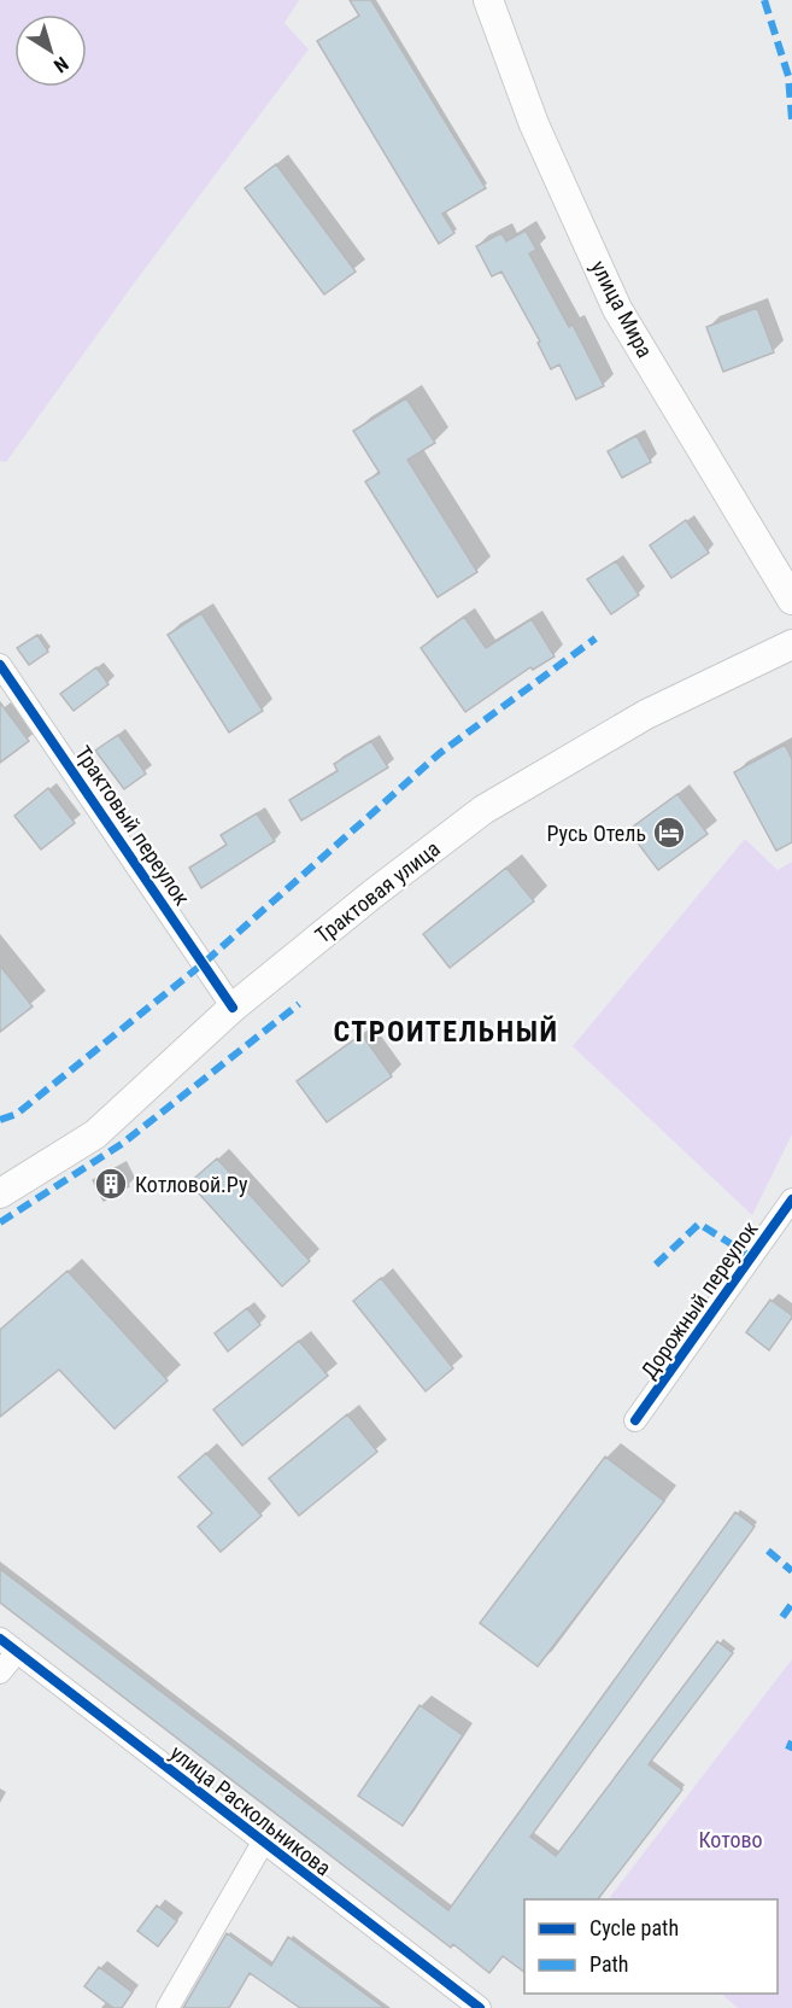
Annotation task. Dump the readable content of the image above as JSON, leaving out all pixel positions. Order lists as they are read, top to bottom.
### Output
{
  "streets": {
    "main road": ["улица Мира", "Трактовая улица"],
    "street": ["Трактовый переулок", "Дорожный переулок", "улица Раскольникова"]
  },
  "crossings": [
    ["Трактовый переулок", "Трактовая улица"]
  ],
  "districts": ["СТРОИТЕЛЬНЫЙ"],
  "parks": ["Котово"],
  "places": {
    "hotel": ["Русь Отель"],
    "building": ["Котловой.Ру"]
  },
  "legend": ["Cycle path", "Path"],
  "north": "bottom right"
}
